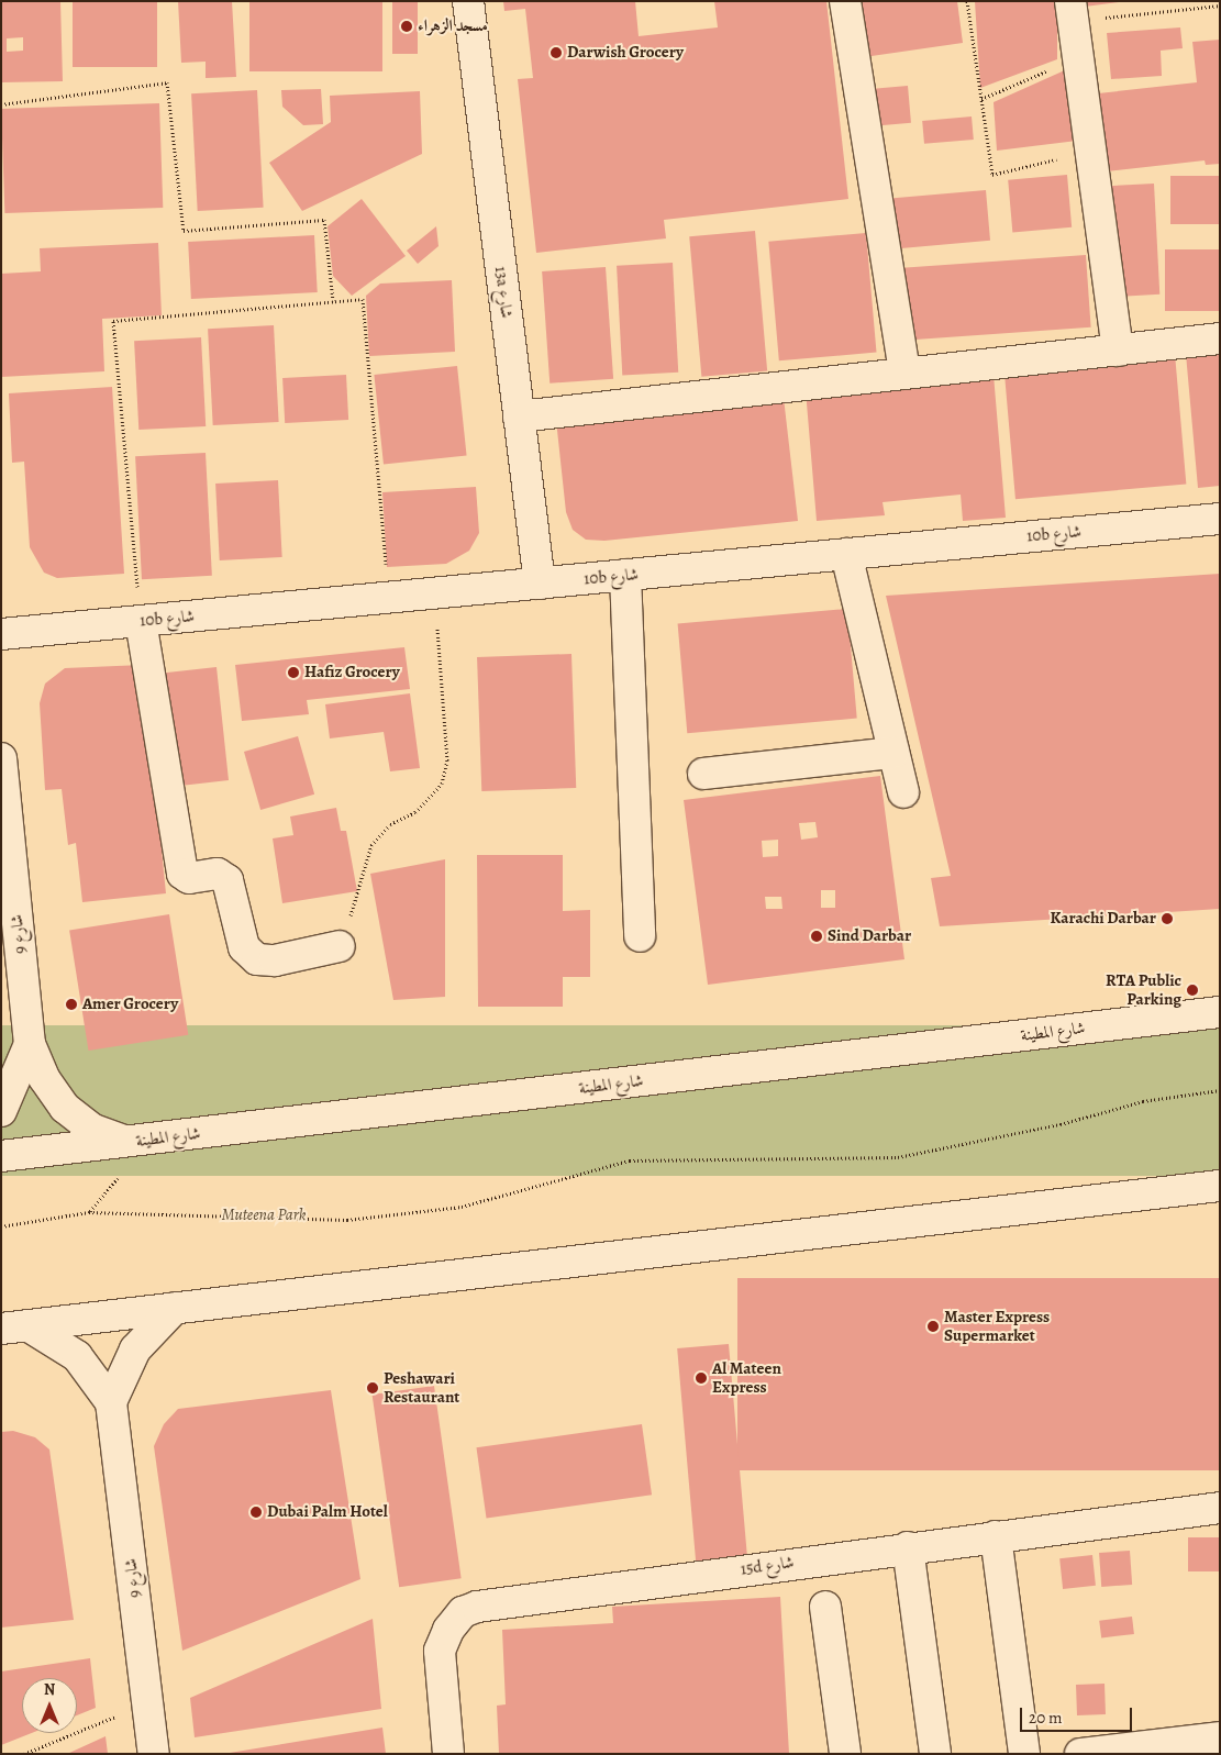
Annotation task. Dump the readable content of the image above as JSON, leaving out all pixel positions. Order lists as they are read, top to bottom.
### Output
{
  "streets": {
    "street": [
      "13a شارع",
      "10b شارع",
      "شارع 9",
      "شارع المطينة",
      "15d شارع"
    ]
  },
  "crossings": [
    ["13a شارع", "10b شارع"],
    ["شارع 9", "شارع المطينة"]
  ],
  "parks": ["Muteena Park"],
  "places": [
    "مسجد الزهراء",
    "Darwish Grocery",
    "Hafiz Grocery",
    "Karachi Darbar",
    "Sind Darbar",
    "RTA Public Parking",
    "Amer Grocery",
    "Master Express Supermarket",
    "Al Mateen Express",
    "Peshawari Restaurant",
    "Dubai Palm Hotel"
  ],
  "scale_bar": "20 m",
  "north": "top"
}
